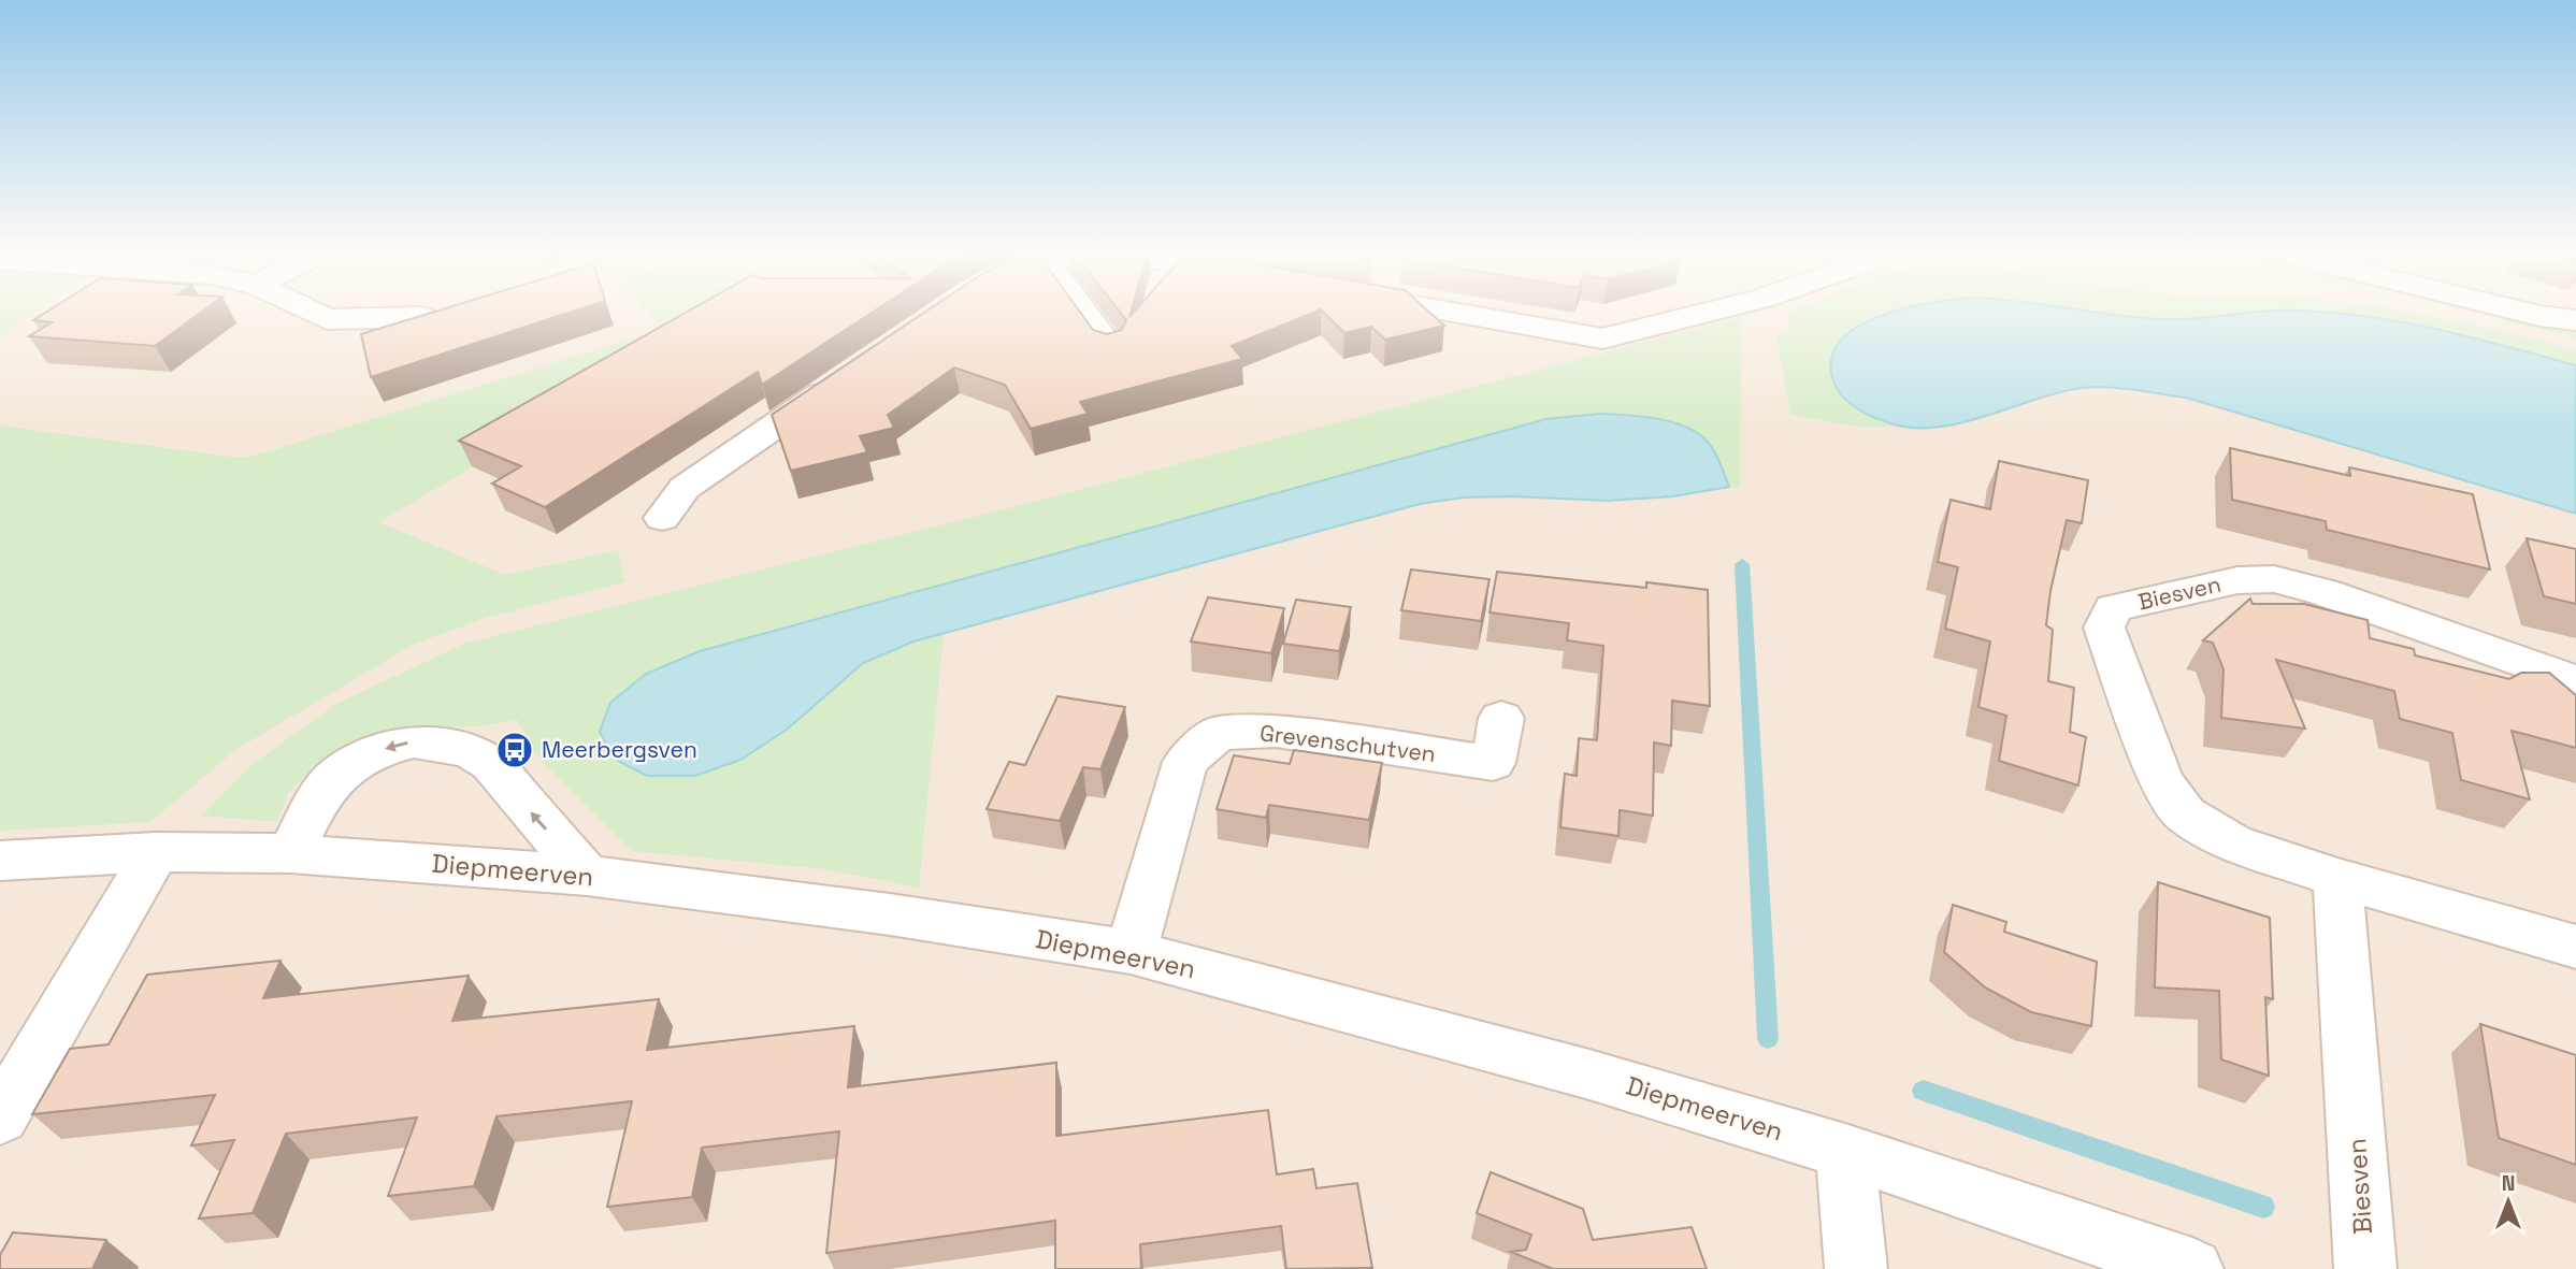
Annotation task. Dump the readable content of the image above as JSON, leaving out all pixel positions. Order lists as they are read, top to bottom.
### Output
{
  "streets": {
    "street": ["Biesven", "Grevenschutven", "Diepmeerven"]
  },
  "crossings": [
    ["Grevenschutven", "Diepmeerven"]
  ],
  "places": {
    "bus stop": ["Meerbergsven"]
  },
  "north": "top"
}
